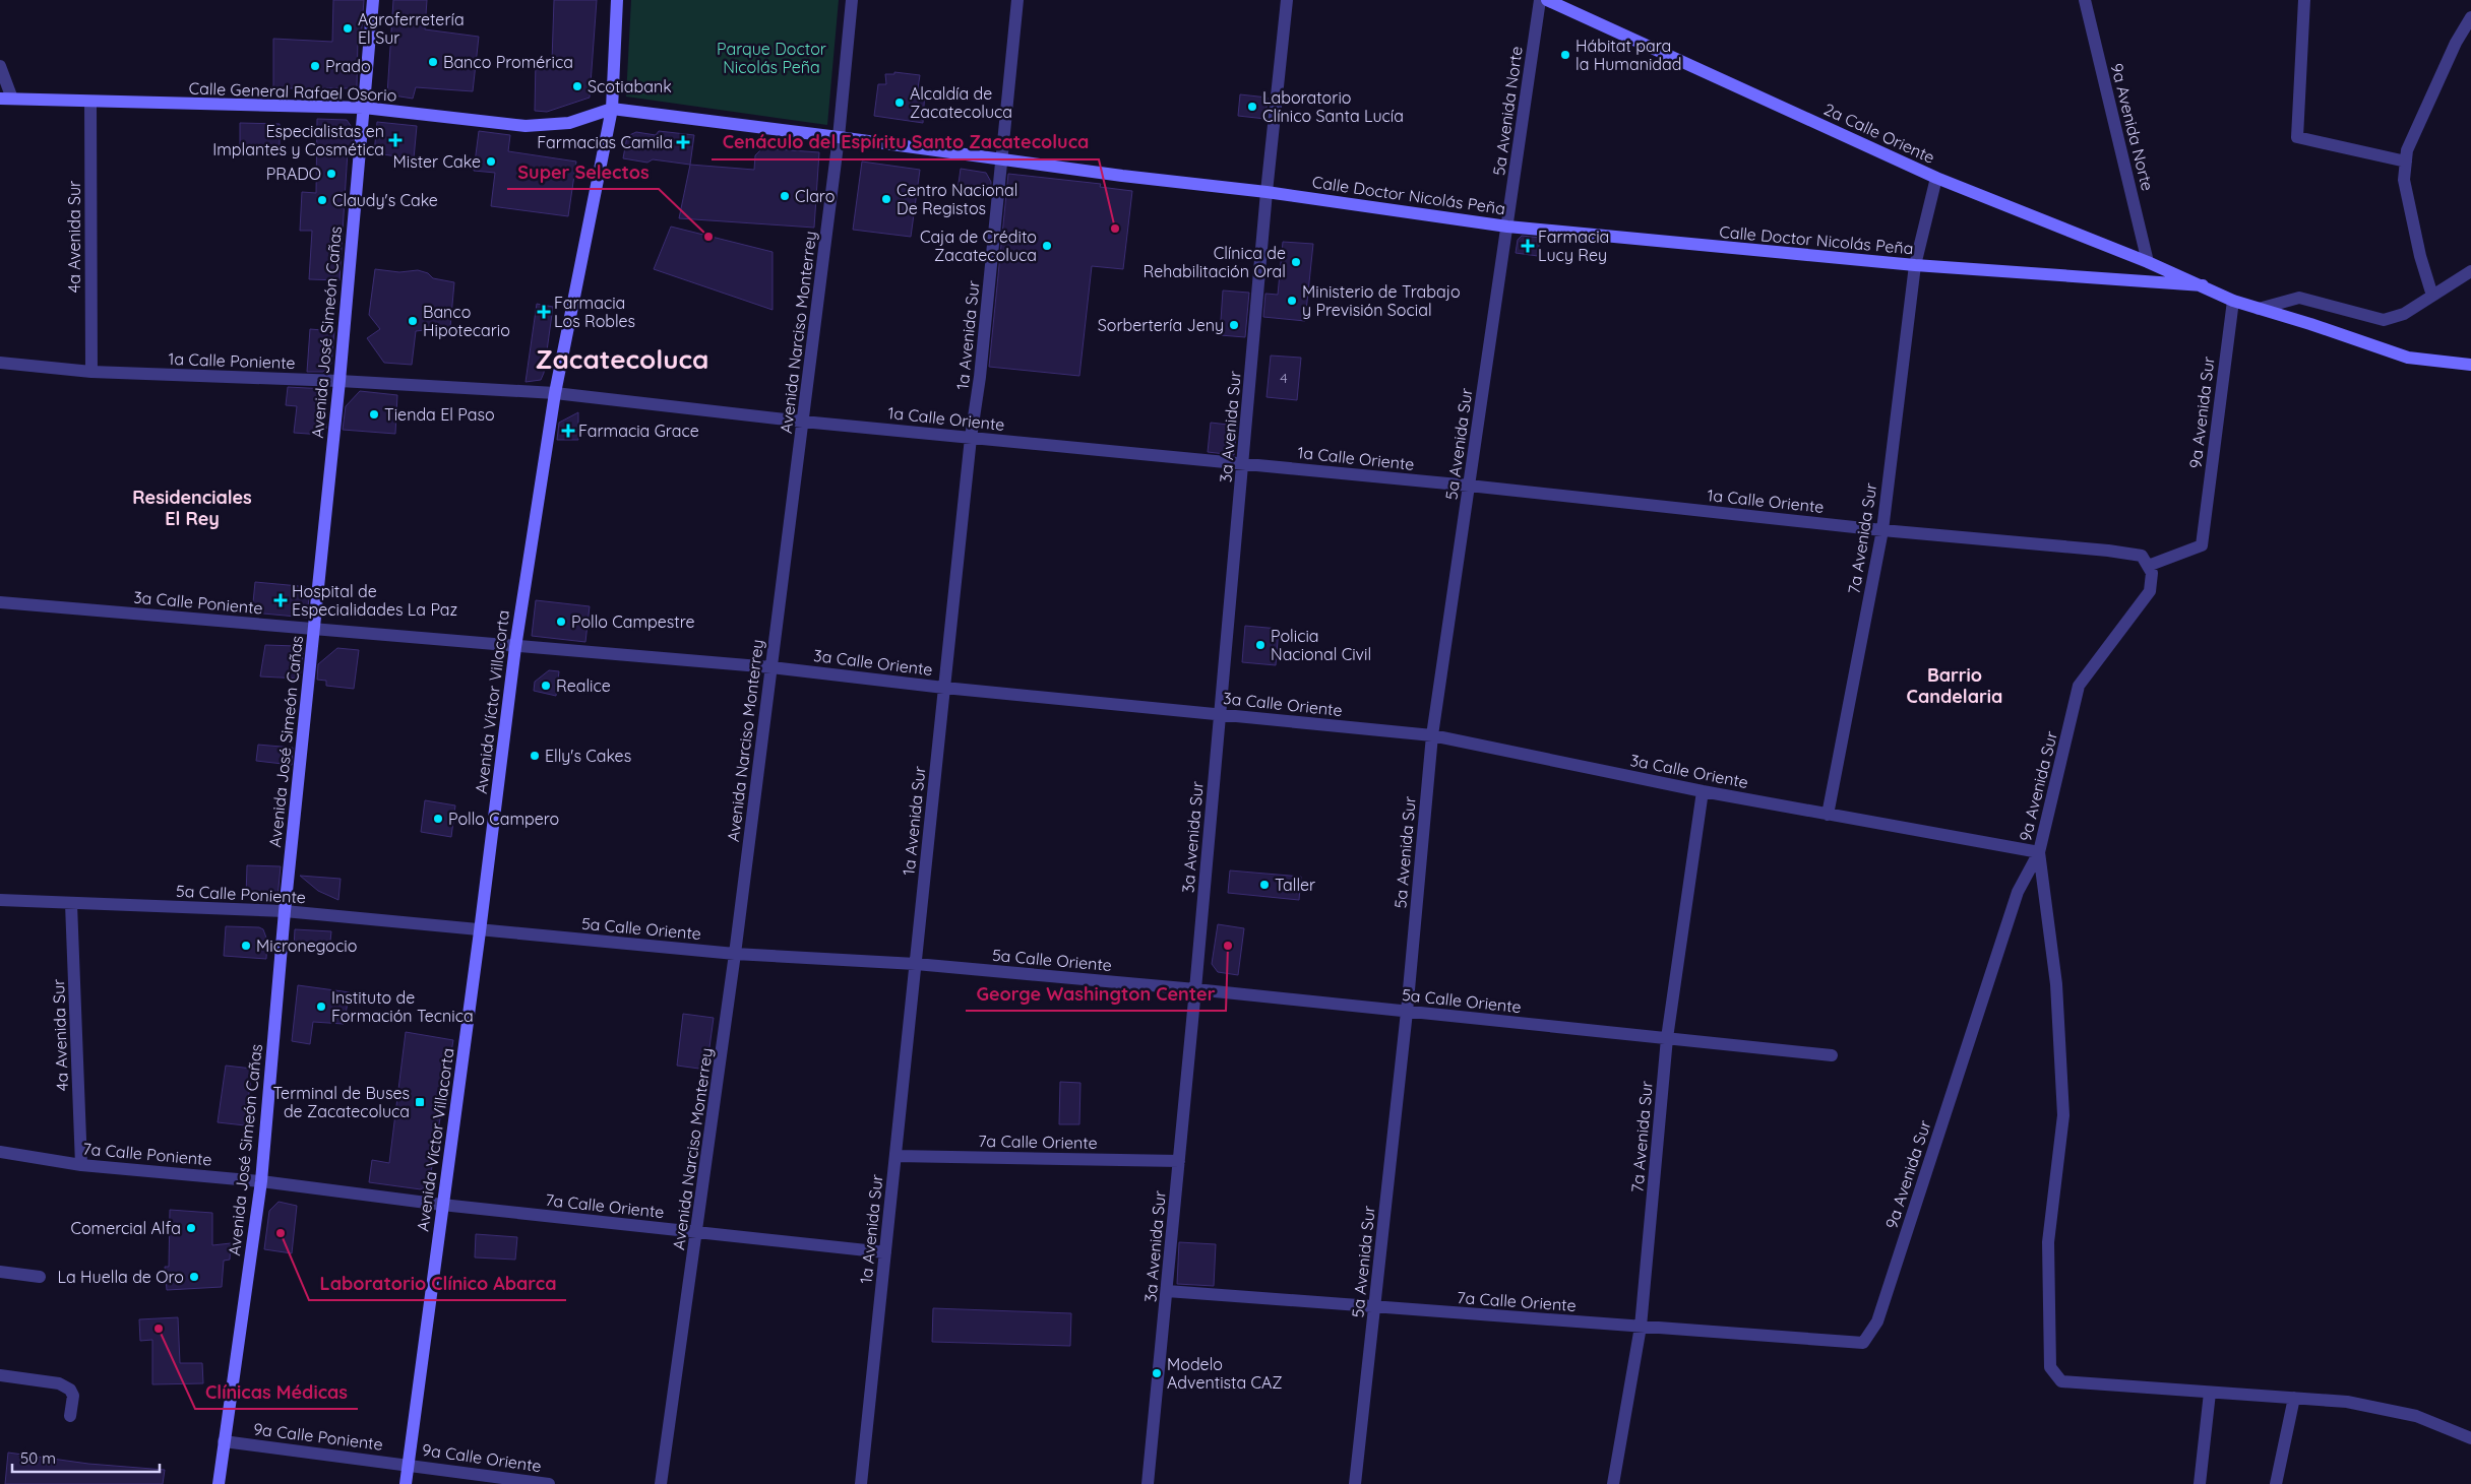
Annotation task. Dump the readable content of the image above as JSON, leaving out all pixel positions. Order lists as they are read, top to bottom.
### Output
{
  "streets": {
    "main road": [
      "Calle General Rafael Osorio",
      "2a Calle Oriente",
      "Calle Doctor Nicolás Peña",
      "Avenida José Simeón Cañas",
      "Avenida Víctor Villacorta"
    ],
    "street": [
      "5a Avenida Norte",
      "9a Avenida Norte",
      "4a Avenida Sur",
      "Avenida Narciso Monterrey",
      "1a Avenida Sur",
      "1a Calle Poniente",
      "9a Avenida Sur",
      "1a Calle Oriente",
      "3a Avenida Sur",
      "5a Avenida Sur",
      "7a Avenida Sur",
      "3a Calle Poniente",
      "3a Calle Oriente",
      "5a Calle Poniente",
      "5a Calle Oriente",
      "7a Calle Oriente",
      "7a Calle Poniente",
      "9a Calle Poniente",
      "9a Calle Oriente"
    ]
  },
  "crossings": [
    ["Calle General Rafael Osorio", "Calle Doctor Nicolás Peña"],
    ["Calle General Rafael Osorio", "4a Avenida Sur"],
    ["Calle General Rafael Osorio", "Avenida José Simeón Cañas"],
    ["Calle General Rafael Osorio", "Avenida Víctor Villacorta"],
    ["5a Avenida Norte", "Calle Doctor Nicolás Peña"],
    ["5a Avenida Norte", "5a Avenida Sur"],
    ["9a Avenida Norte", "2a Calle Oriente"],
    ["2a Calle Oriente", "Calle Doctor Nicolás Peña"],
    ["2a Calle Oriente", "9a Avenida Sur"],
    ["2a Calle Oriente", "7a Avenida Sur"],
    ["Calle Doctor Nicolás Peña", "Avenida Narciso Monterrey"],
    ["Calle Doctor Nicolás Peña", "1a Avenida Sur"],
    ["Calle Doctor Nicolás Peña", "3a Avenida Sur"],
    ["Calle Doctor Nicolás Peña", "5a Avenida Sur"],
    ["Calle Doctor Nicolás Peña", "7a Avenida Sur"],
    ["Calle Doctor Nicolás Peña", "Avenida Víctor Villacorta"],
    ["4a Avenida Sur", "1a Calle Poniente"],
    ["4a Avenida Sur", "5a Calle Poniente"],
    ["4a Avenida Sur", "7a Calle Poniente"],
    ["Avenida José Simeón Cañas", "1a Calle Poniente"],
    ["Avenida José Simeón Cañas", "3a Calle Poniente"],
    ["Avenida José Simeón Cañas", "5a Calle Poniente"],
    ["Avenida José Simeón Cañas", "7a Calle Poniente"],
    ["Avenida José Simeón Cañas", "9a Calle Poniente"],
    ["Avenida Narciso Monterrey", "1a Calle Oriente"],
    ["Avenida Narciso Monterrey", "3a Calle Oriente"],
    ["Avenida Narciso Monterrey", "5a Calle Oriente"],
    ["Avenida Narciso Monterrey", "7a Calle Oriente"],
    ["1a Avenida Sur", "1a Calle Oriente"],
    ["1a Avenida Sur", "3a Calle Oriente"],
    ["1a Avenida Sur", "5a Calle Oriente"],
    ["1a Avenida Sur", "7a Calle Oriente"],
    ["1a Calle Poniente", "1a Calle Oriente"],
    ["1a Calle Poniente", "Avenida Víctor Villacorta"],
    ["9a Avenida Sur", "1a Calle Oriente"],
    ["9a Avenida Sur", "3a Calle Oriente"],
    ["9a Avenida Sur", "7a Calle Oriente"],
    ["1a Calle Oriente", "3a Avenida Sur"],
    ["1a Calle Oriente", "5a Avenida Sur"],
    ["1a Calle Oriente", "7a Avenida Sur"],
    ["1a Calle Oriente", "Avenida Víctor Villacorta"],
    ["3a Avenida Sur", "3a Calle Oriente"],
    ["3a Avenida Sur", "5a Calle Oriente"],
    ["3a Avenida Sur", "7a Calle Oriente"],
    ["5a Avenida Sur", "3a Calle Oriente"],
    ["5a Avenida Sur", "5a Calle Oriente"],
    ["5a Avenida Sur", "7a Calle Oriente"],
    ["7a Avenida Sur", "3a Calle Oriente"],
    ["7a Avenida Sur", "5a Calle Oriente"],
    ["7a Avenida Sur", "7a Calle Oriente"],
    ["3a Calle Poniente", "3a Calle Oriente"],
    ["3a Calle Poniente", "Avenida Víctor Villacorta"],
    ["3a Calle Oriente", "Avenida Víctor Villacorta"],
    ["Avenida Víctor Villacorta", "5a Calle Poniente"],
    ["Avenida Víctor Villacorta", "5a Calle Oriente"],
    ["Avenida Víctor Villacorta", "7a Calle Oriente"],
    ["Avenida Víctor Villacorta", "7a Calle Poniente"],
    ["Avenida Víctor Villacorta", "9a Calle Poniente"],
    ["Avenida Víctor Villacorta", "9a Calle Oriente"],
    ["5a Calle Poniente", "5a Calle Oriente"],
    ["7a Calle Oriente", "7a Calle Poniente"],
    ["9a Calle Poniente", "9a Calle Oriente"]
  ],
  "districts": ["Zacatecoluca", "Residenciales El Rey", "Barrio Candelaria"],
  "parks": ["Parque Doctor Nicolás Peña"],
  "places": {
    "other": [
      "Agroferretería El Sur",
      "Hábitat para la Humanidad",
      "Banco Promérica",
      "Prado",
      "Scotiabank",
      "Alcaldía de Zacatecoluca",
      "Laboratorio Clínico Santa Lucía",
      "Mister Cake",
      "PRADO",
      "Claro",
      "Centro Nacional De Registos",
      "Claudy's Cake",
      "Cenáculo del Espíritu Santo Zacatecoluca",
      "Super Selectos",
      "Caja de Crédito Zacatecoluca",
      "Clínica de Rehabilitación Oral",
      "Ministerio de Trabajo y Previsión Social",
      "Banco Hipotecario",
      "Sorbertería Jeny",
      "Tienda El Paso",
      "Pollo Campestre",
      "Policia Nacional Civil",
      "Realice",
      "Elly's Cakes",
      "Pollo Campero",
      "Taller",
      "Micronegocio",
      "George Washington Center",
      "Instituto de Formación Tecnica",
      "Comercial Alfa",
      "Laboratorio Clínico Abarca",
      "La Huella de Oro",
      "Clínicas Médicas",
      "Modelo Adventista CAZ"
    ],
    "health": [
      "Especialistas en Implantes y Cosmética",
      "Farmacias Camila",
      "Farmacia Lucy Rey",
      "Farmacia Los Robles",
      "Farmacia Grace",
      "Hospital de Especialidades La Paz"
    ],
    "transit": ["Terminal de Buses de Zacatecoluca"]
  },
  "house_numbers": ["4"],
  "scale_bar": "50 m"
}
